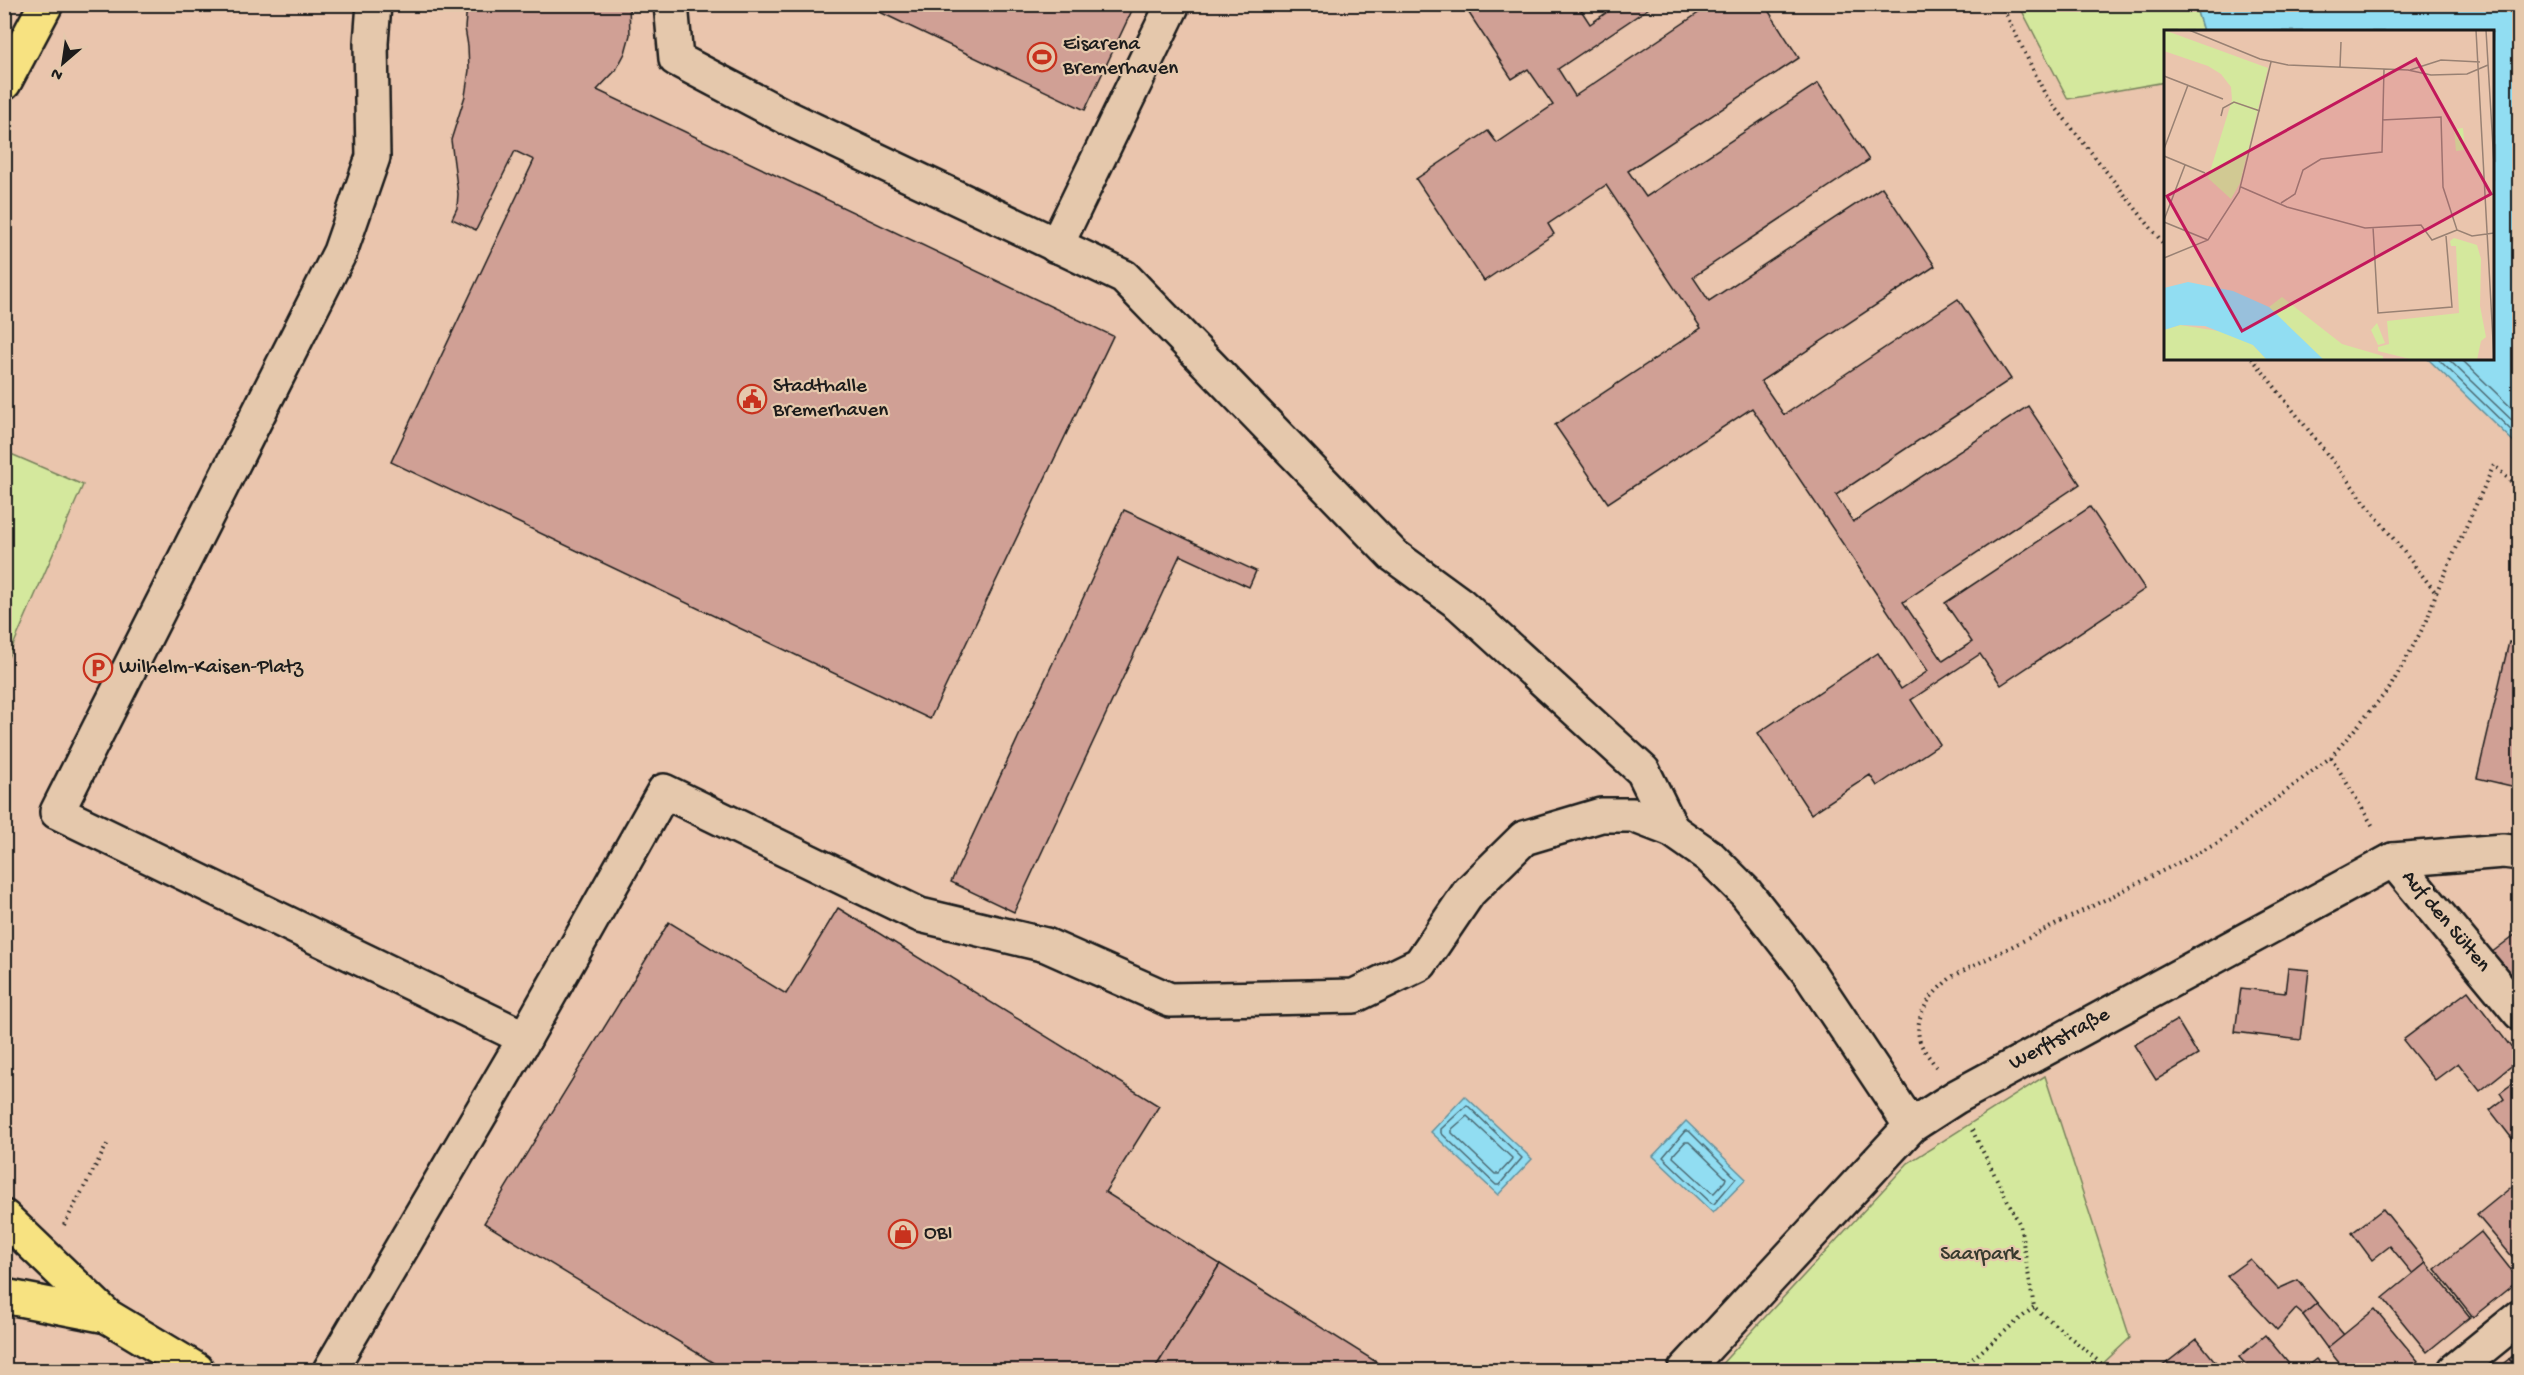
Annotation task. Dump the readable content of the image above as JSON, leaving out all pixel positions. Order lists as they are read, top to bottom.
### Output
{
  "streets": {
    "street": ["Auf den Sülten", "Werftstraße"]
  },
  "crossings": [
    ["Auf den Sülten", "Werftstraße"]
  ],
  "parks": ["Saarpark"],
  "places": {
    "sports": ["Eisarena Bremerhaven"],
    "public building": ["Stadthalle Bremerhaven"],
    "parking": ["Wilhelm-Kaisen-Platz"],
    "shop": ["OBI"]
  },
  "north": "bottom left"
}
